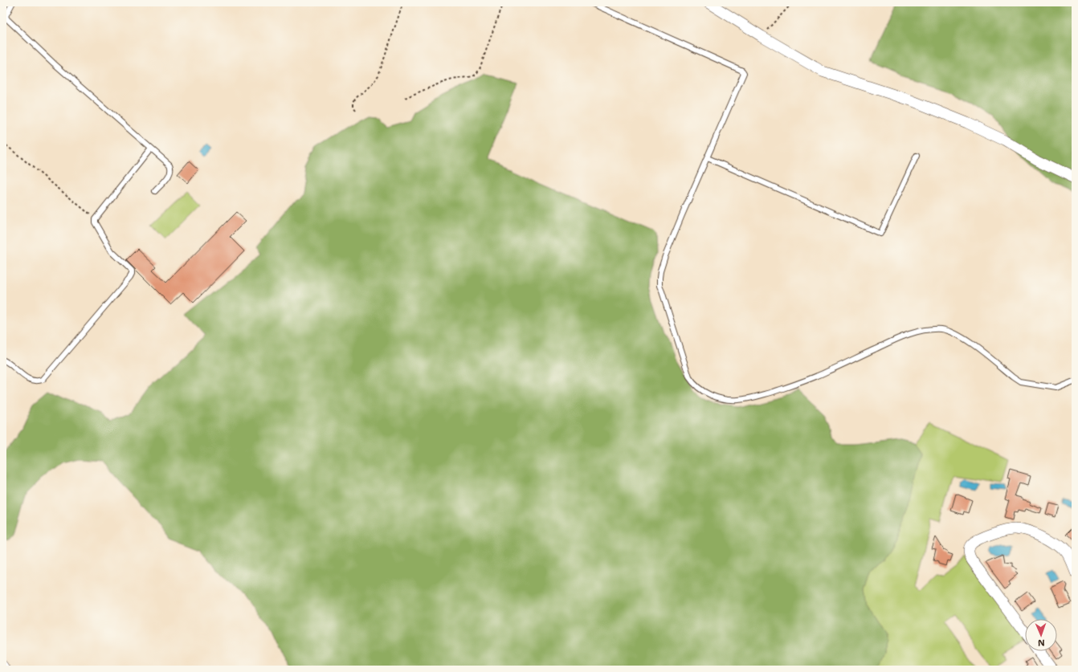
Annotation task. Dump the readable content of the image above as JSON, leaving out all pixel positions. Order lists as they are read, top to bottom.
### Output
{
  "north": "bottom"
}
